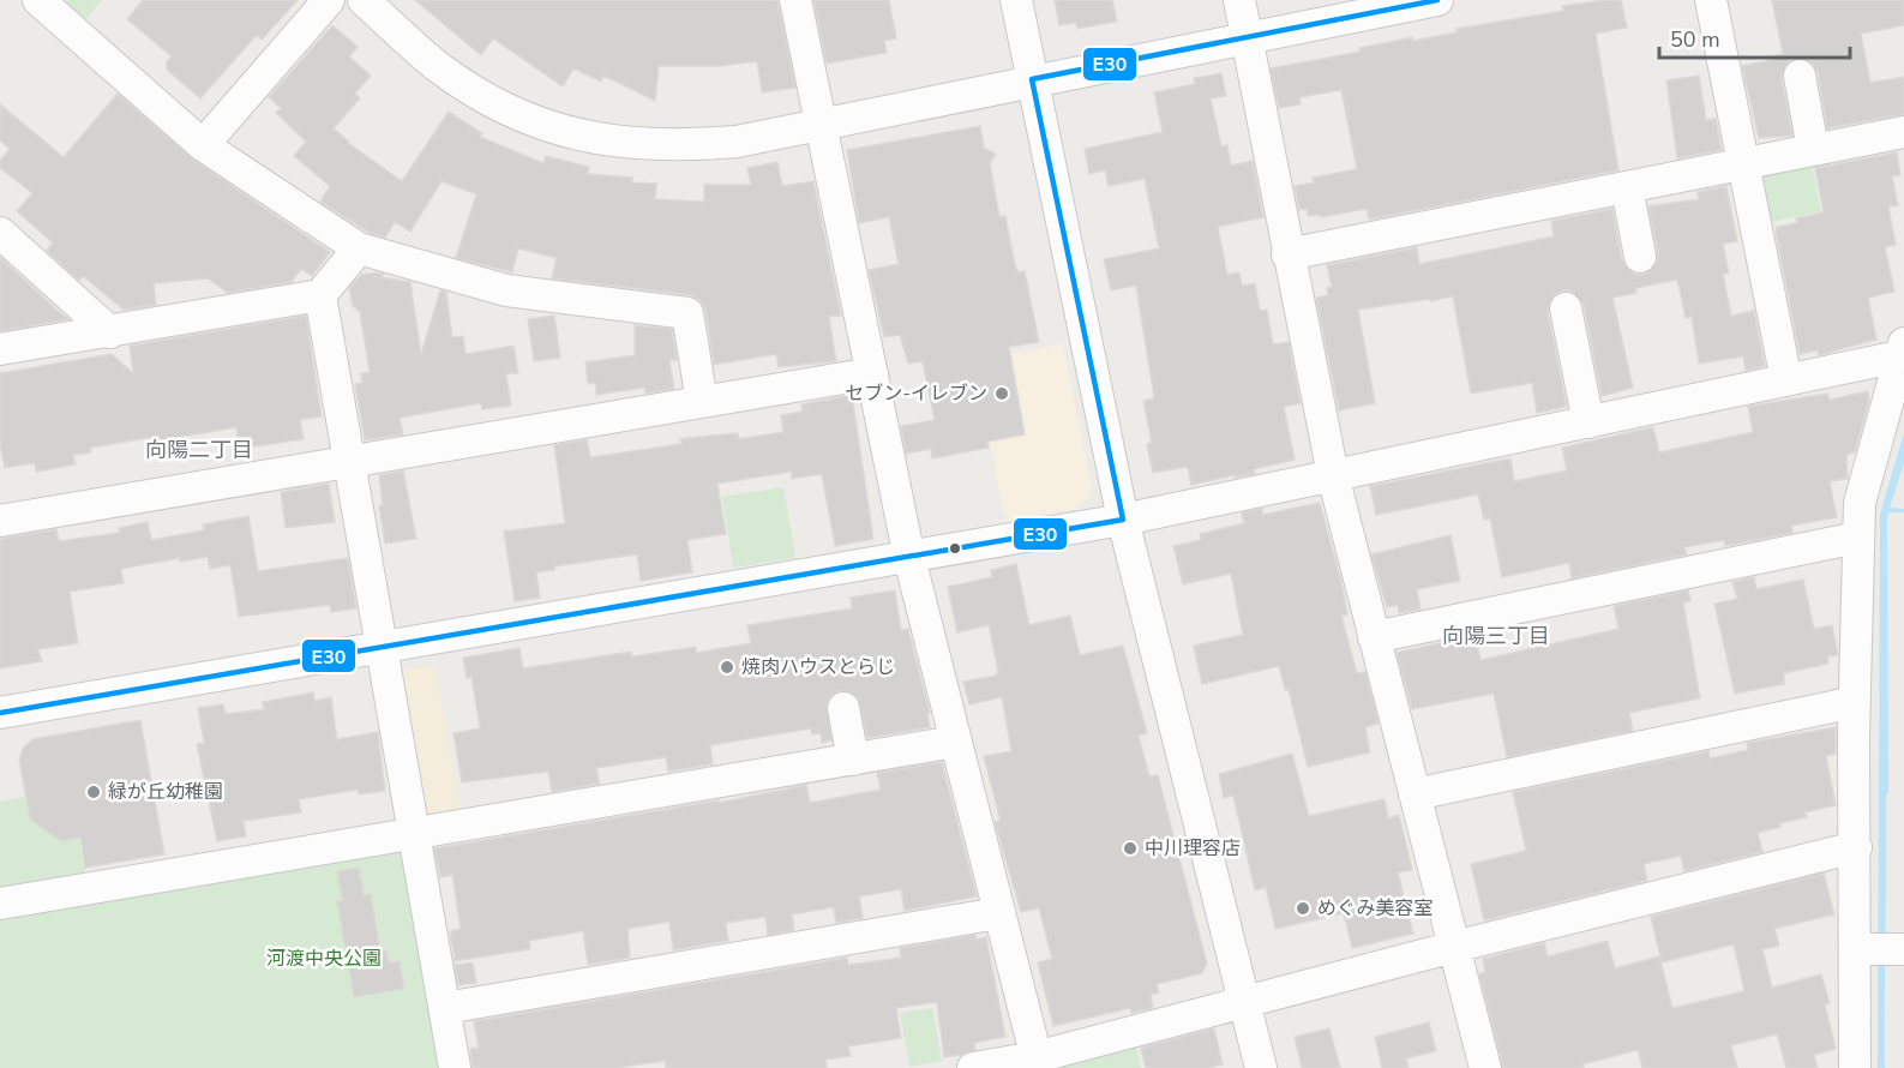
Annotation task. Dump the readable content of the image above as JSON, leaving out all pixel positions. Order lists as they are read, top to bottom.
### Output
{
  "districts": ["向陽二丁目", "向陽三丁目"],
  "parks": ["河渡中央公園"],
  "places": [
    "セブン-イレブン",
    "焼肉ハウスとらじ",
    "緑が丘幼稚園",
    "中川理容店",
    "めぐみ美容室"
  ],
  "lines": ["transit line E30"],
  "scale_bar": "50 m"
}
